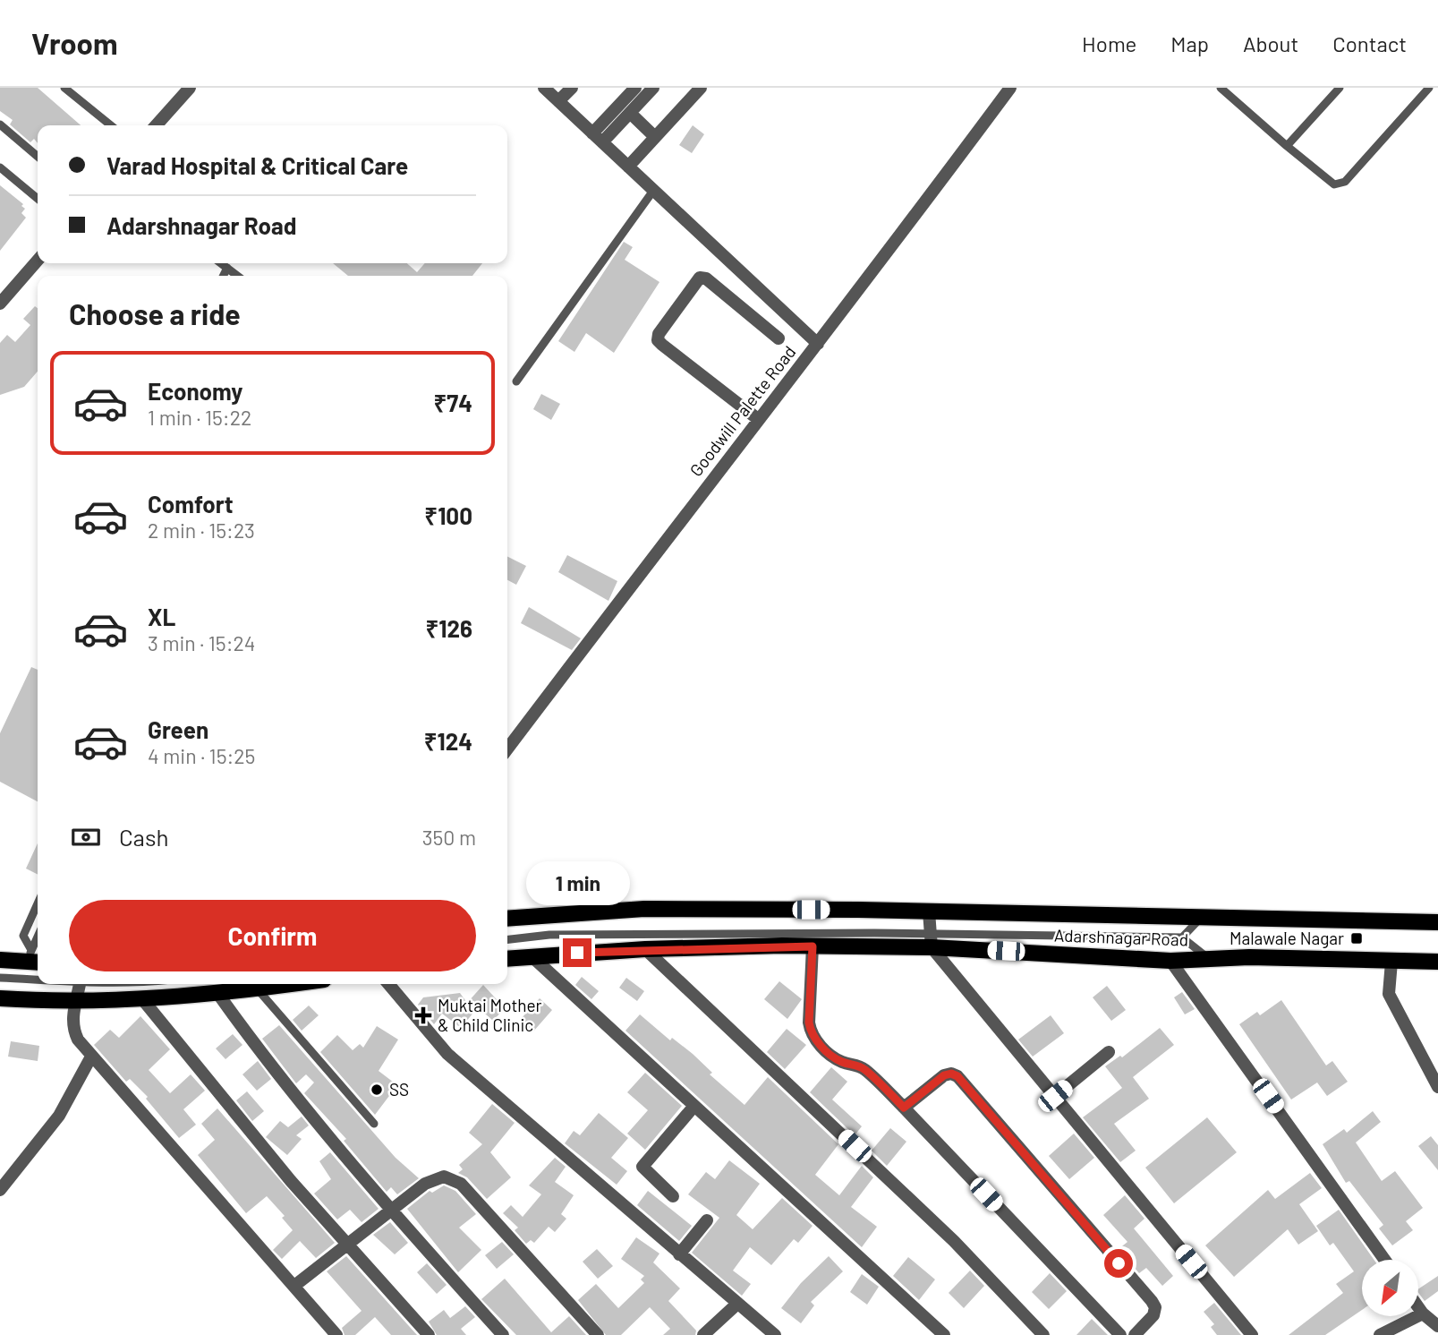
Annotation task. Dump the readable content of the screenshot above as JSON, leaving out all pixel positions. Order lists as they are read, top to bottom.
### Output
{
  "streets": {
    "main road": ["Adarshnagar Road"],
    "street": ["Goodwill Palette Road"]
  },
  "places": {
    "transit": ["Malawale Nagar"],
    "health": ["Muktai Mother & Child Clinic"],
    "other": ["SS"]
  },
  "north": "bottom left",
  "page": {
    "header": "Vroom",
    "nav": [
      "Home",
      "Map",
      "About",
      "Contact"
    ],
    "banner": ["Varad Hospital & Critical Care", "Adarshnagar Road"],
    "heading": "Choose a ride",
    "list": [
      {
        "name": "Economy",
        "note": "1 min · 15:22",
        "value": "₹74"
      },
      {
        "name": "Comfort",
        "note": "2 min · 15:23",
        "value": "₹100"
      },
      {
        "name": "XL",
        "note": "3 min · 15:24",
        "value": "₹126"
      },
      {
        "name": "Green",
        "note": "4 min · 15:25",
        "value": "₹124"
      }
    ],
    "pay": ["Cash", "350 m"],
    "bubble": "1 min",
    "buttons": "Confirm"
  }
}
